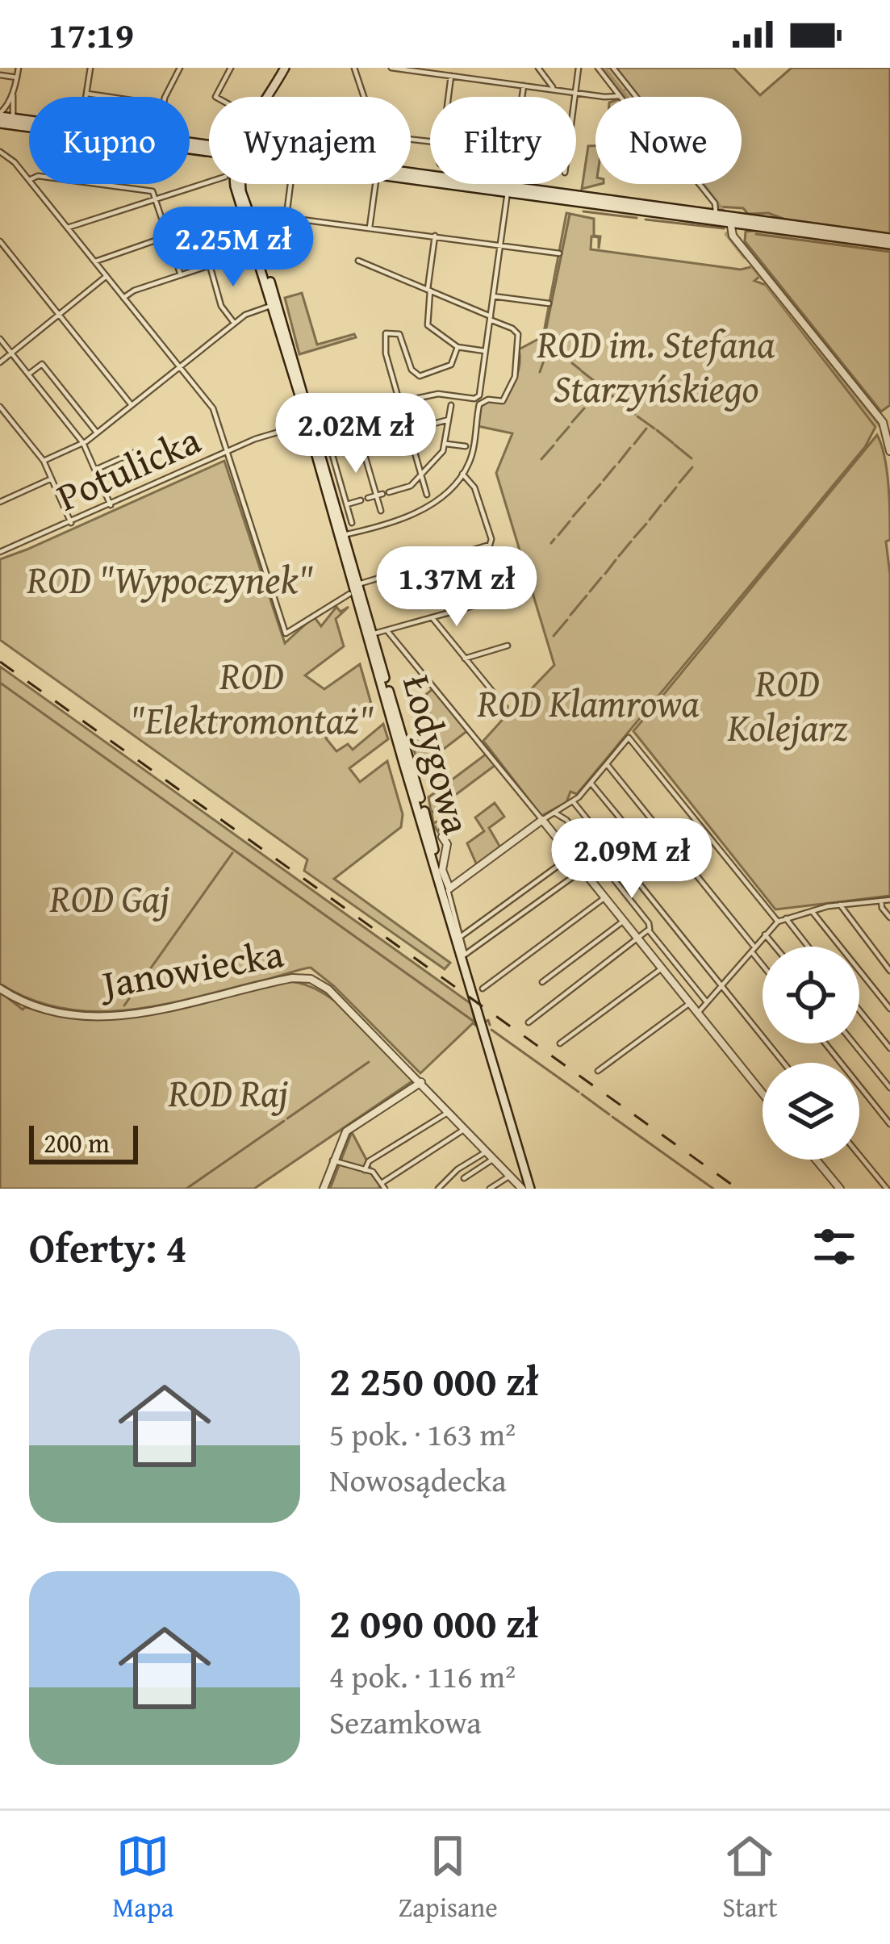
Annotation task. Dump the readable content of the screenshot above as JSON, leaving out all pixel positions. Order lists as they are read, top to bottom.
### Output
{
  "streets": {
    "main road": ["Łodygowa"],
    "street": ["Potulicka", "Janowiecka"]
  },
  "crossings": [
    ["Potulicka", "Łodygowa"]
  ],
  "parks": [
    "ROD im. Stefana Starzyńskiego",
    "ROD \"Wypoczynek\"",
    "ROD \"Elektromontaż\"",
    "ROD Kolejarz",
    "ROD Klamrowa",
    "ROD Gaj",
    "ROD Raj"
  ],
  "scale_bar": "200 m",
  "page": {
    "status": "17:19",
    "chip": [
      "Kupno",
      "Wynajem",
      "Filtry",
      "Nowe"
    ],
    "price": [
      "2.25M zł",
      "2.02M zł",
      "1.37M zł",
      "2.09M zł"
    ],
    "scale": "200 m",
    "heading": "Oferty: 4",
    "list": [
      {
        "name": "2 250 000 zł",
        "note": "5 pok. · 163 m² · Nowosądecka"
      },
      {
        "name": "2 090 000 zł",
        "note": "4 pok. · 116 m² · Sezamkowa"
      }
    ],
    "tabs": ["Mapa", "Zapisane", "Start"]
  }
}
